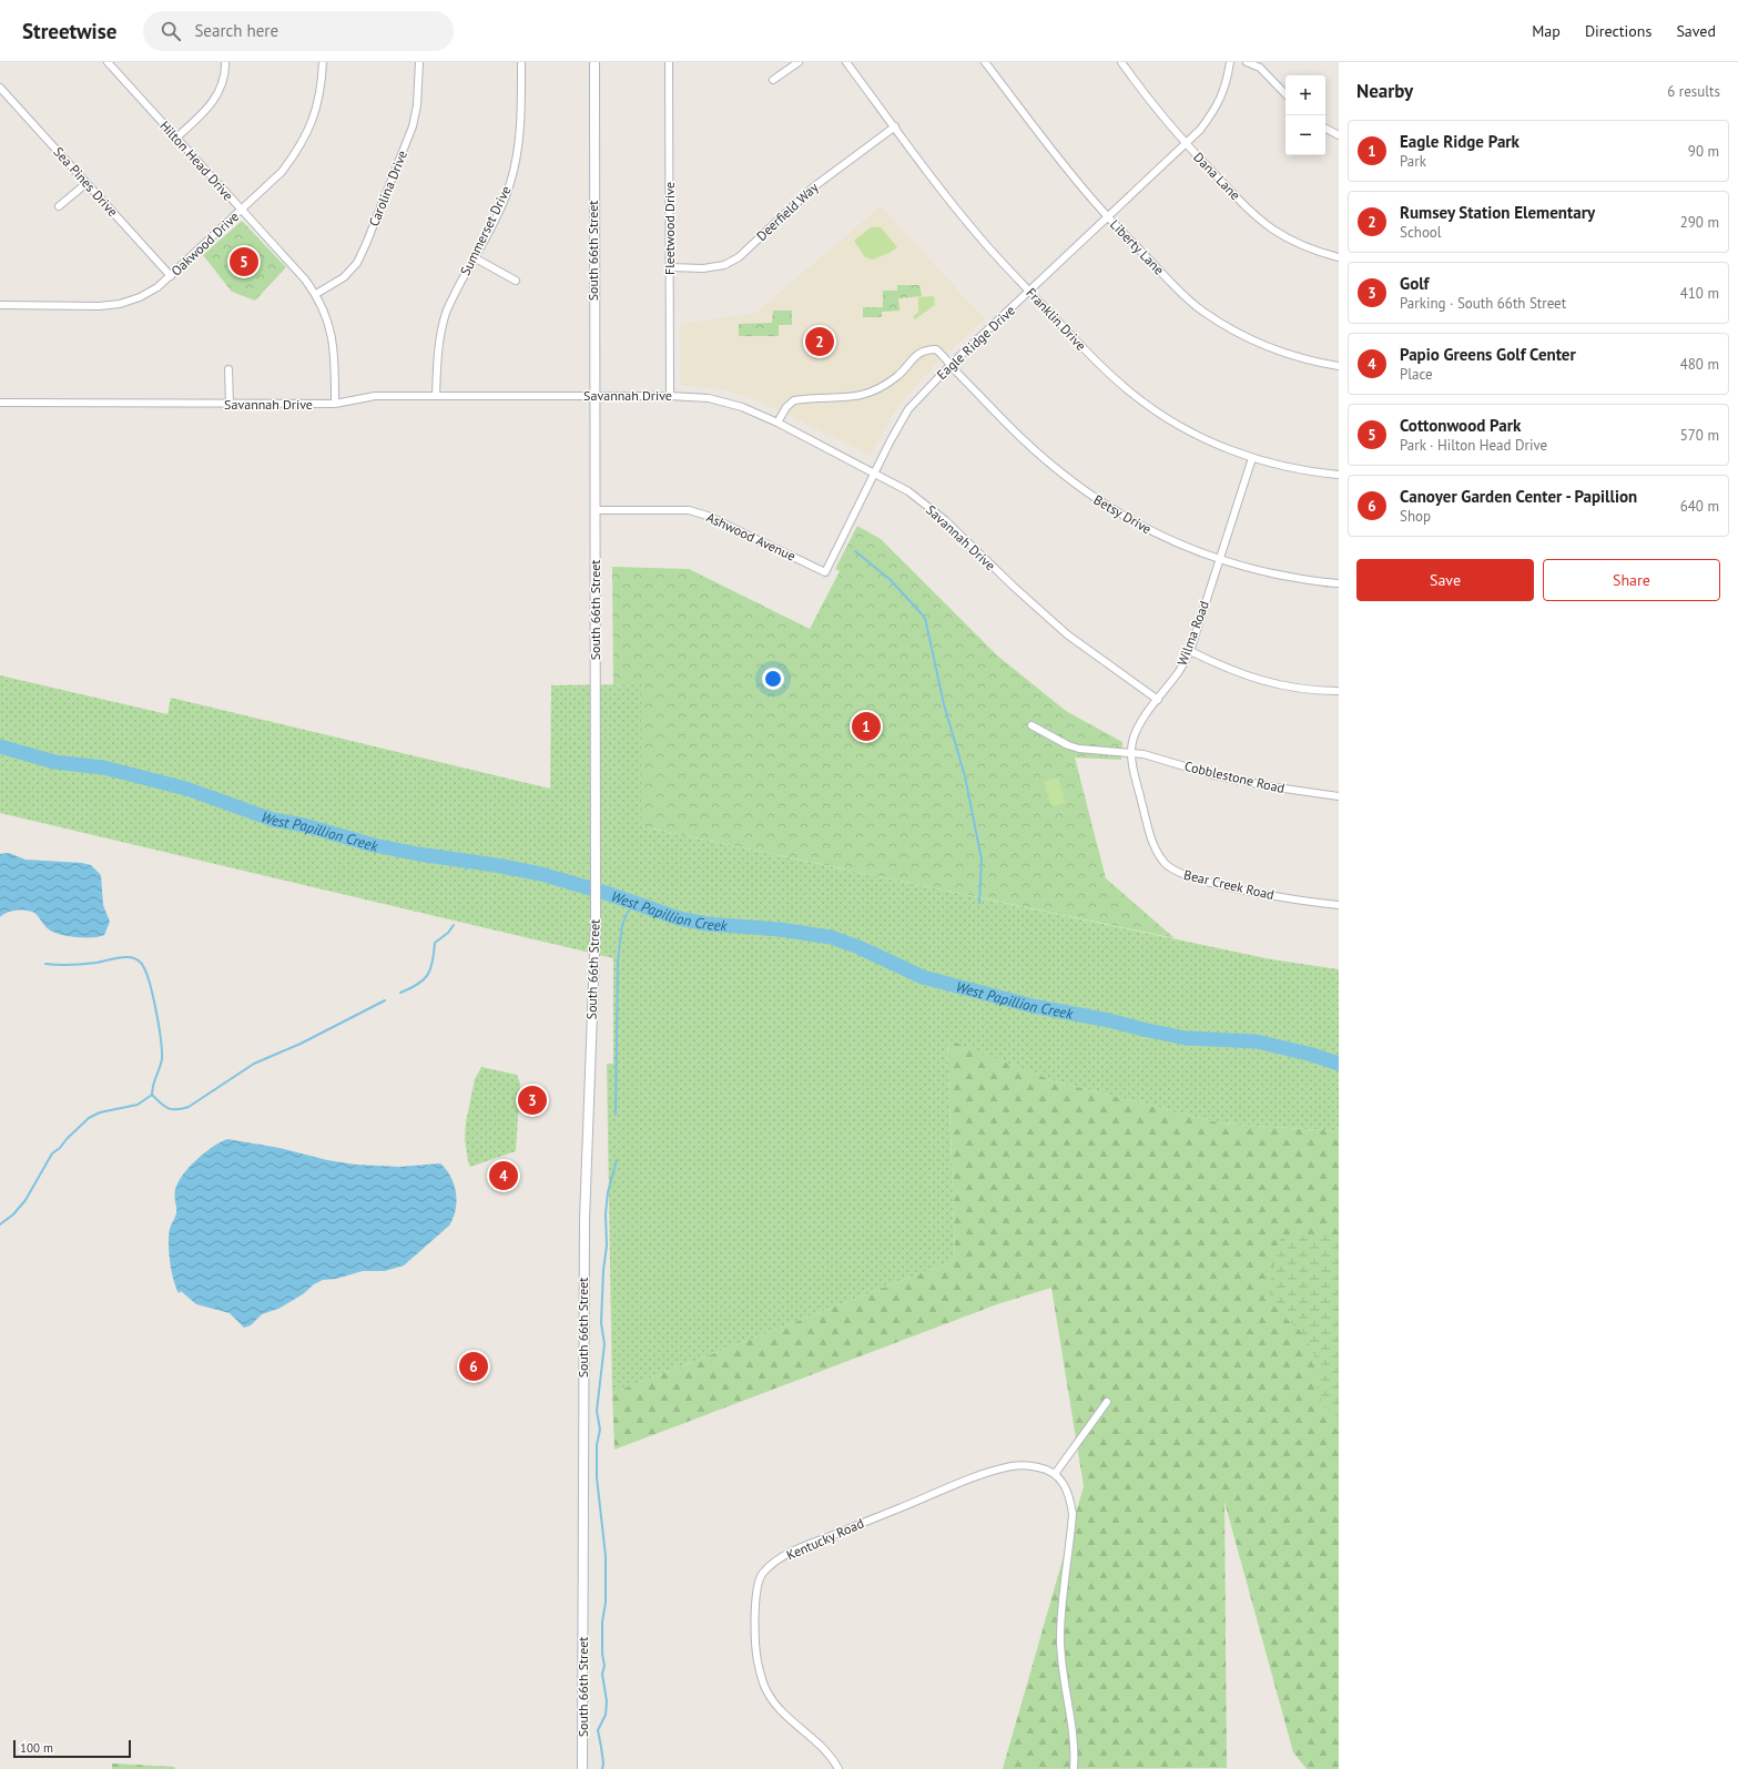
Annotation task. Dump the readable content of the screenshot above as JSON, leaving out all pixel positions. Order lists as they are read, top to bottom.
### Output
{
  "streets": {
    "street": [
      "Hilton Head Drive",
      "Dana Lane",
      "Sea Pines Drive",
      "Carolina Drive",
      "Deerfield Way",
      "Fleetwood Drive",
      "Summerset Drive",
      "Oakwood Drive",
      "Liberty Lane",
      "South 66th Street",
      "Franklin Drive",
      "Eagle Ridge Drive",
      "Savannah Drive",
      "Betsy Drive",
      "Ashwood Avenue",
      "Wilma Road",
      "Cobblestone Road",
      "Bear Creek Road",
      "Kentucky Road"
    ]
  },
  "crossings": [
    ["Hilton Head Drive", "Carolina Drive"],
    ["Hilton Head Drive", "Oakwood Drive"],
    ["Hilton Head Drive", "Savannah Drive"],
    ["Dana Lane", "Eagle Ridge Drive"],
    ["Sea Pines Drive", "Oakwood Drive"],
    ["Deerfield Way", "Fleetwood Drive"],
    ["Deerfield Way", "Franklin Drive"],
    ["Fleetwood Drive", "Savannah Drive"],
    ["Summerset Drive", "Savannah Drive"],
    ["Liberty Lane", "Eagle Ridge Drive"],
    ["South 66th Street", "Savannah Drive"],
    ["South 66th Street", "Ashwood Avenue"],
    ["Franklin Drive", "Eagle Ridge Drive"],
    ["Franklin Drive", "Wilma Road"],
    ["Eagle Ridge Drive", "Savannah Drive"],
    ["Eagle Ridge Drive", "Betsy Drive"],
    ["Eagle Ridge Drive", "Ashwood Avenue"],
    ["Savannah Drive", "Betsy Drive"],
    ["Savannah Drive", "Wilma Road"],
    ["Betsy Drive", "Wilma Road"],
    ["Wilma Road", "Cobblestone Road"],
    ["Wilma Road", "Bear Creek Road"]
  ],
  "water": ["West Papillion Creek"],
  "scale_bar": "100 m",
  "page": {
    "header": "Streetwise",
    "search": "Search here",
    "nav": ["Map", "Directions", "Saved"],
    "heading": ["Nearby", "6 results"],
    "map_buttons": ["+", "−"],
    "list": [
      {
        "mark": "1",
        "name": "Eagle Ridge Park",
        "note": "Park",
        "value": "90 m"
      },
      {
        "mark": "2",
        "name": "Rumsey Station Elementary",
        "note": "School",
        "value": "290 m"
      },
      {
        "mark": "3",
        "name": "Golf",
        "note": "Parking · South 66th Street",
        "value": "410 m"
      },
      {
        "mark": "4",
        "name": "Papio Greens Golf Center",
        "note": "Place",
        "value": "480 m"
      },
      {
        "mark": "5",
        "name": "Cottonwood Park",
        "note": "Park · Hilton Head Drive",
        "value": "570 m"
      },
      {
        "mark": "6",
        "name": "Canoyer Garden Center - Papillion",
        "note": "Shop",
        "value": "640 m"
      }
    ],
    "pins": [
      "5",
      "2",
      "1",
      "3",
      "4",
      "6"
    ],
    "buttons": ["Save", "Share"],
    "scale": "100 m"
  }
}
